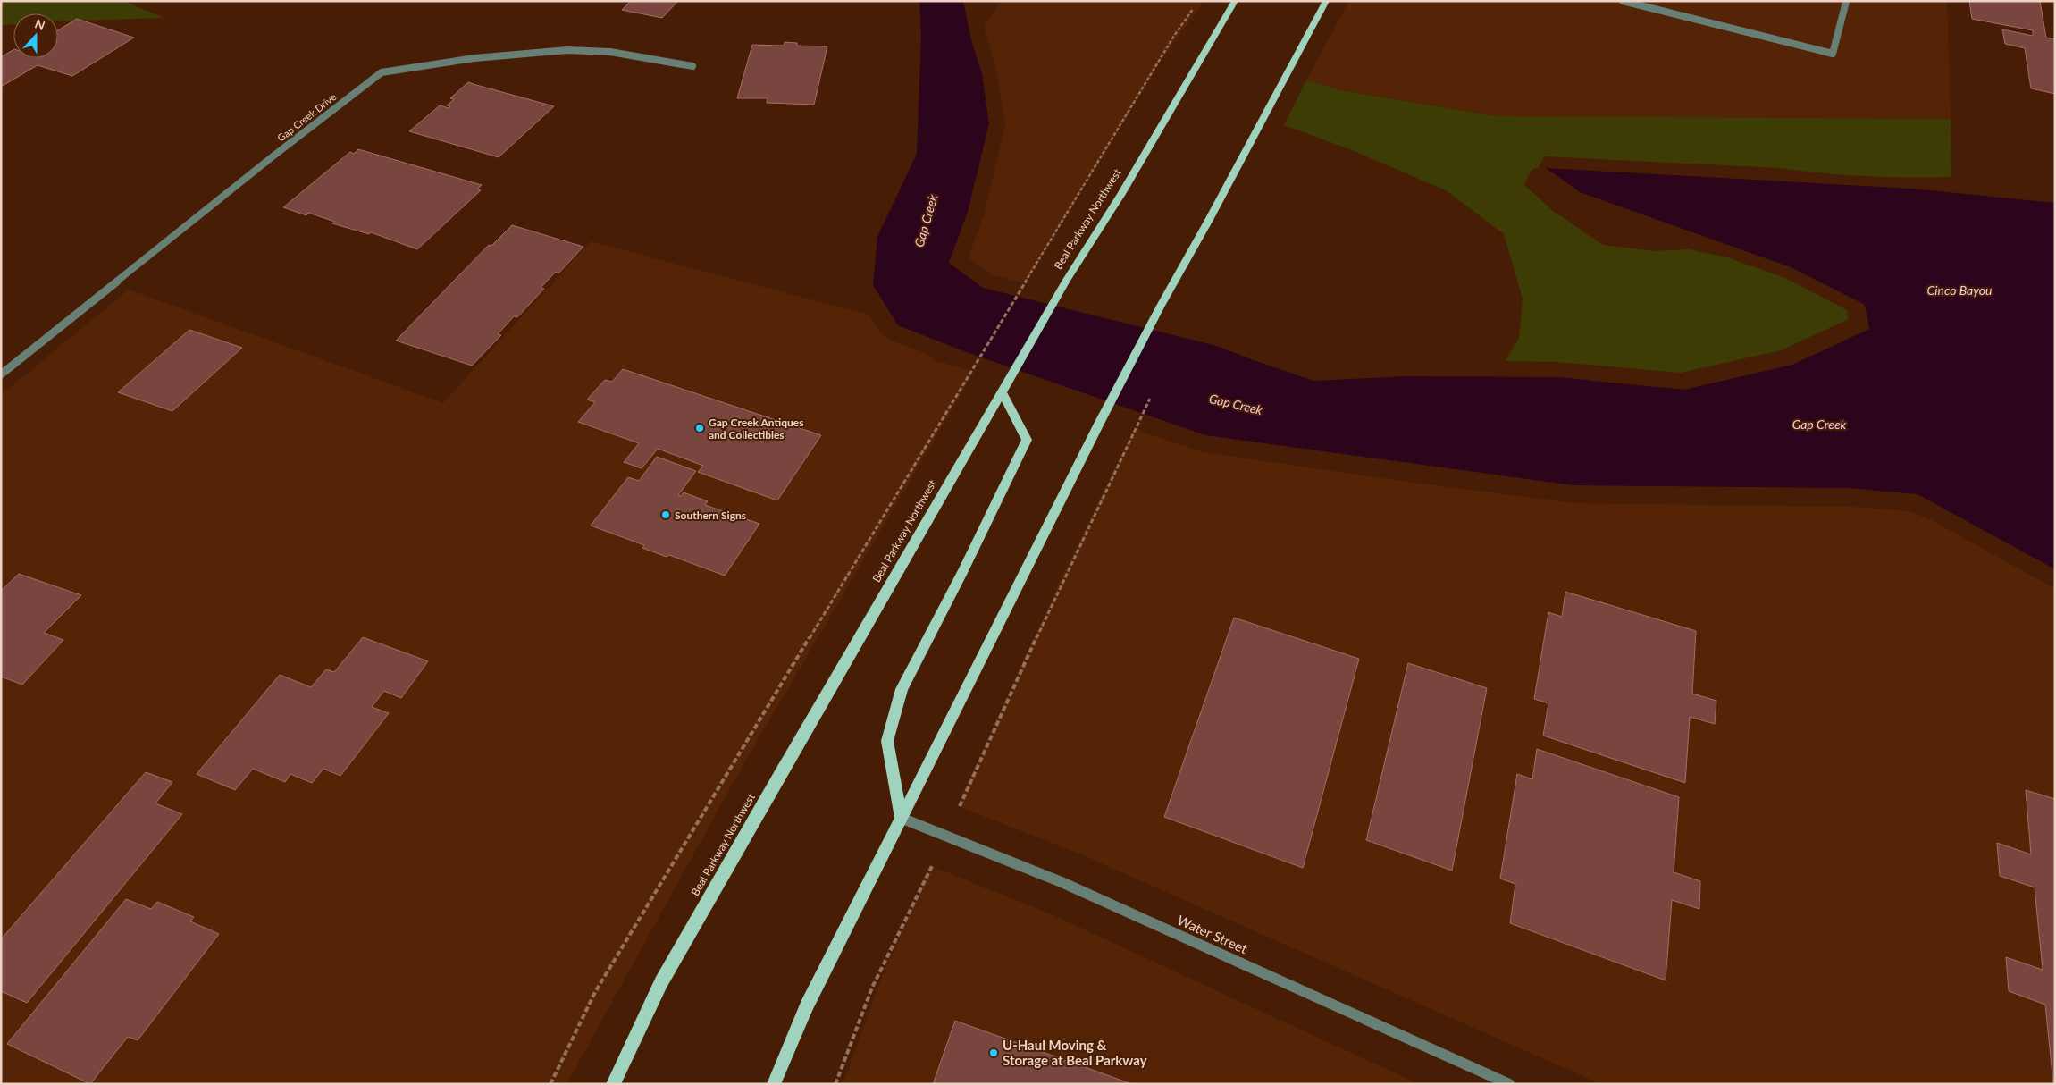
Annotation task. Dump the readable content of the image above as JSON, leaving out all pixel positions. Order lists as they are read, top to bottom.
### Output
{
  "streets": {
    "main road": ["Beal Parkway Northwest"],
    "street": ["Gap Creek Drive", "Water Street"]
  },
  "water": ["Gap Creek", "Cinco Bayou"],
  "places": ["Gap Creek Antiques and Collectibles", "Southern Signs", "U-Haul Moving & Storage at Beal Parkway"],
  "north": "top"
}
